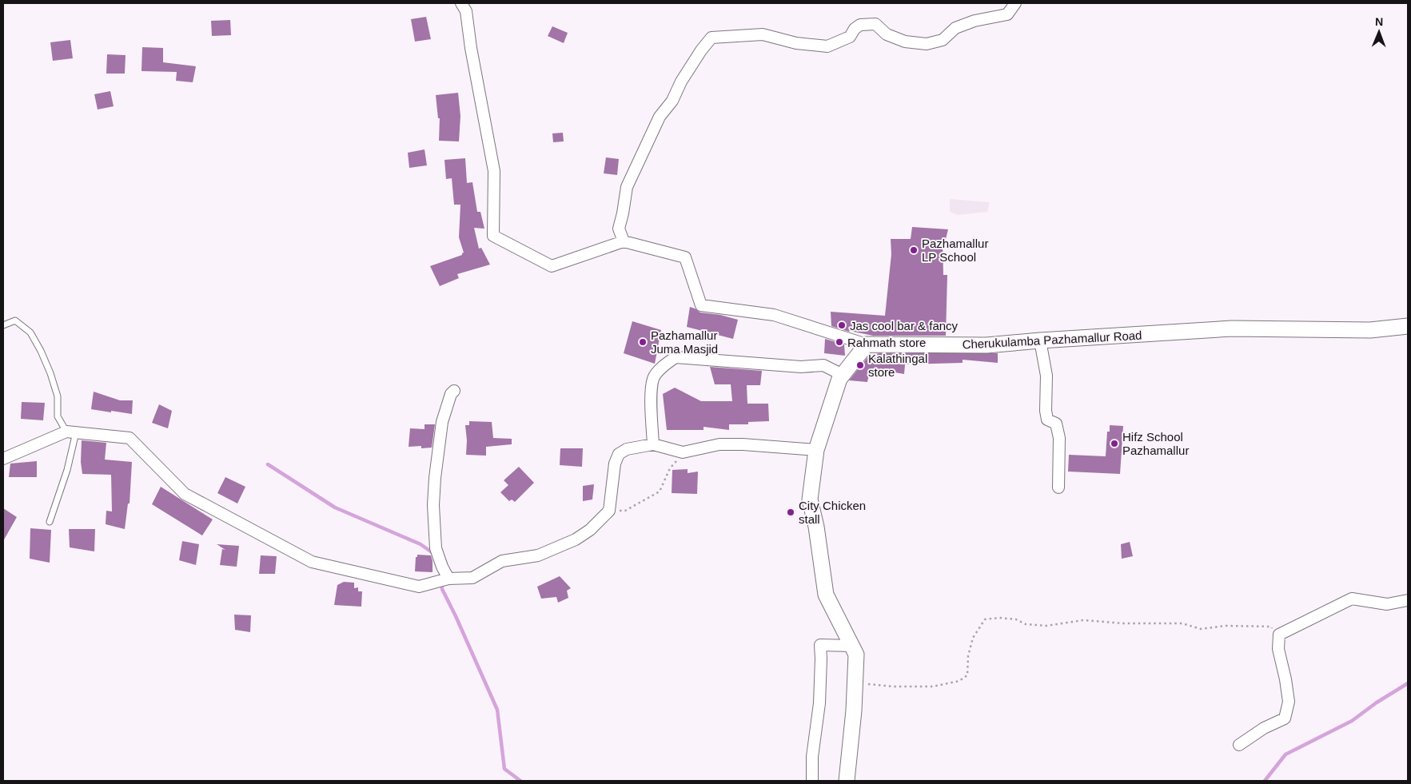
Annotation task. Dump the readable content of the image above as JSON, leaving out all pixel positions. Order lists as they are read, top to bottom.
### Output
{
  "streets": {
    "street": ["Cherukulamba Pazhamallur Road"]
  },
  "places": [
    "Pazhamallur LP School",
    "Jas cool bar & fancy",
    "Pazhamallur Juma Masjid",
    "Rahmath store",
    "Kalathingal store",
    "Hifz School Pazhamallur",
    "City Chicken stall"
  ],
  "north": "top"
}
